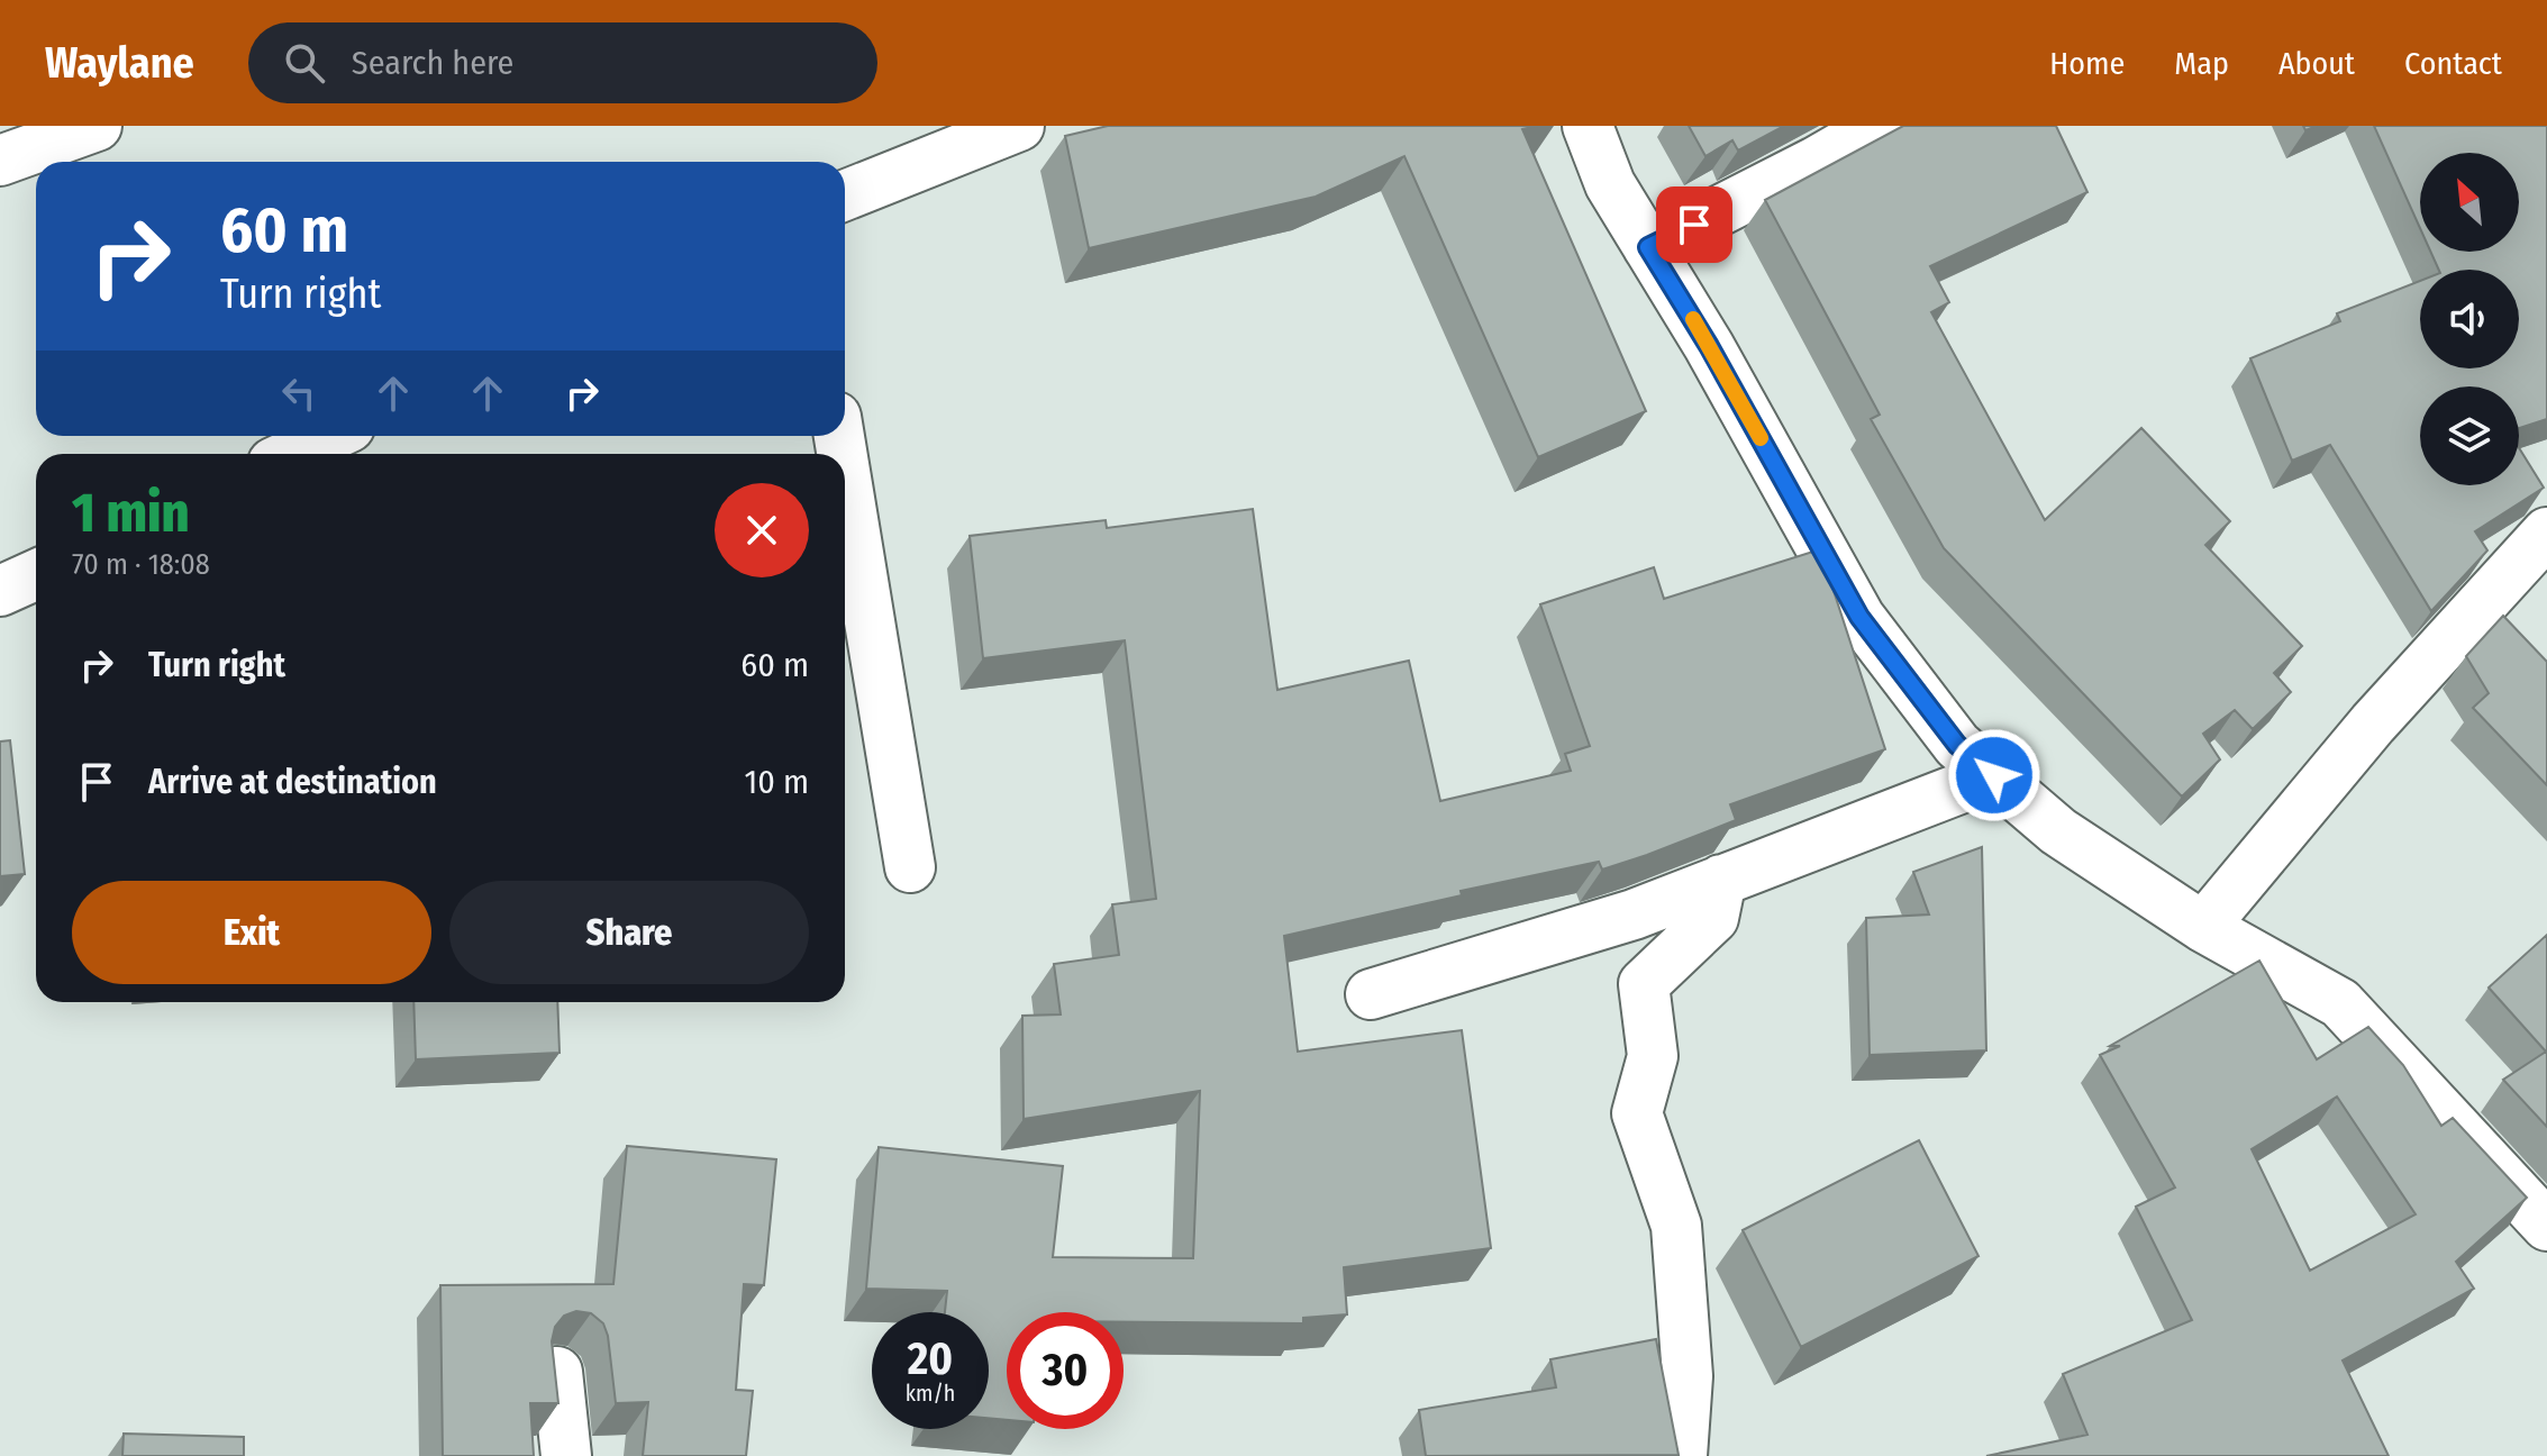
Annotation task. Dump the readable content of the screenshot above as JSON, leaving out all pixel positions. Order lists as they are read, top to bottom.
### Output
{
  "north": "top left",
  "page": {
    "header": "Waylane",
    "search": "Search here",
    "nav": [
      "Home",
      "Map",
      "About",
      "Contact"
    ],
    "turn": ["60 m", "Turn right"],
    "heading": ["1 min", "70 m · 18:08"],
    "list": [
      {
        "name": "Turn right",
        "value": "60 m"
      },
      {
        "name": "Arrive at destination",
        "value": "10 m"
      }
    ],
    "buttons": ["Exit", "Share"],
    "speed": "20 km/h",
    "limit": "30"
  }
}
